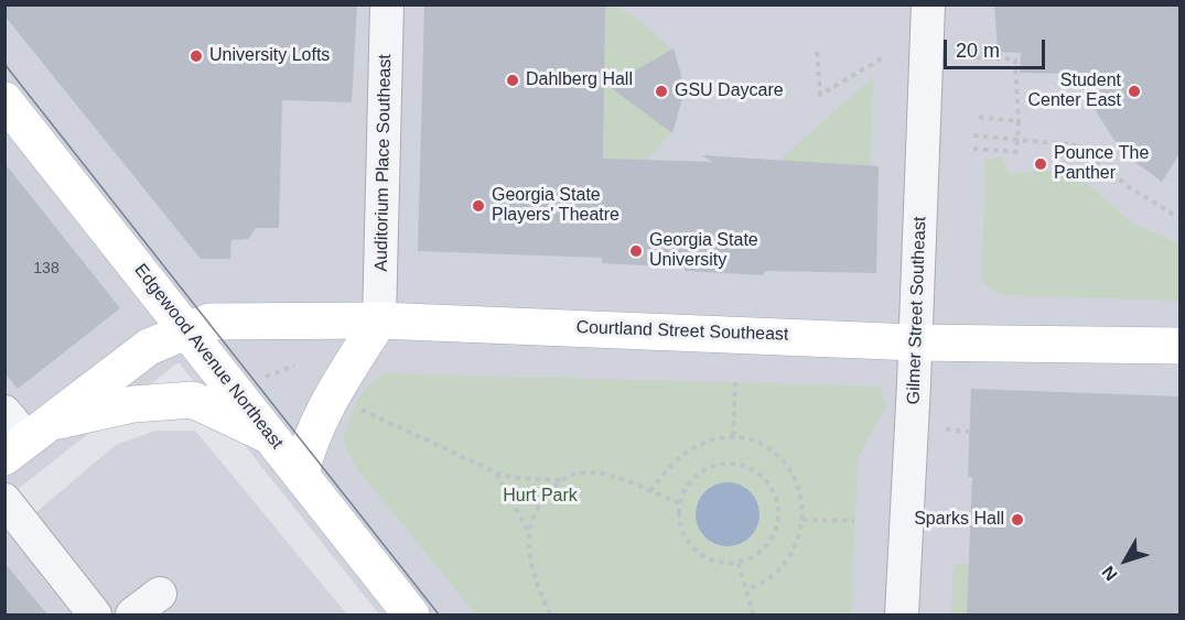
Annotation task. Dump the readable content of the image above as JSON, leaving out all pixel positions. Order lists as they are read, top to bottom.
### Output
{
  "streets": {
    "main road": ["Courtland Street Southeast", "Edgewood Avenue Northeast"],
    "street": ["Auditorium Place Southeast", "Gilmer Street Southeast"]
  },
  "crossings": [
    ["Auditorium Place Southeast", "Courtland Street Southeast"],
    ["Gilmer Street Southeast", "Courtland Street Southeast"],
    ["Courtland Street Southeast", "Edgewood Avenue Northeast"]
  ],
  "parks": ["Hurt Park"],
  "places": [
    "University Lofts",
    "Dahlberg Hall",
    "GSU Daycare",
    "Student Center East",
    "Pounce The Panther",
    "Georgia State Players' Theatre",
    "Georgia State University",
    "Sparks Hall"
  ],
  "house_numbers": ["138"],
  "scale_bar": "20 m",
  "north": "bottom left"
}
